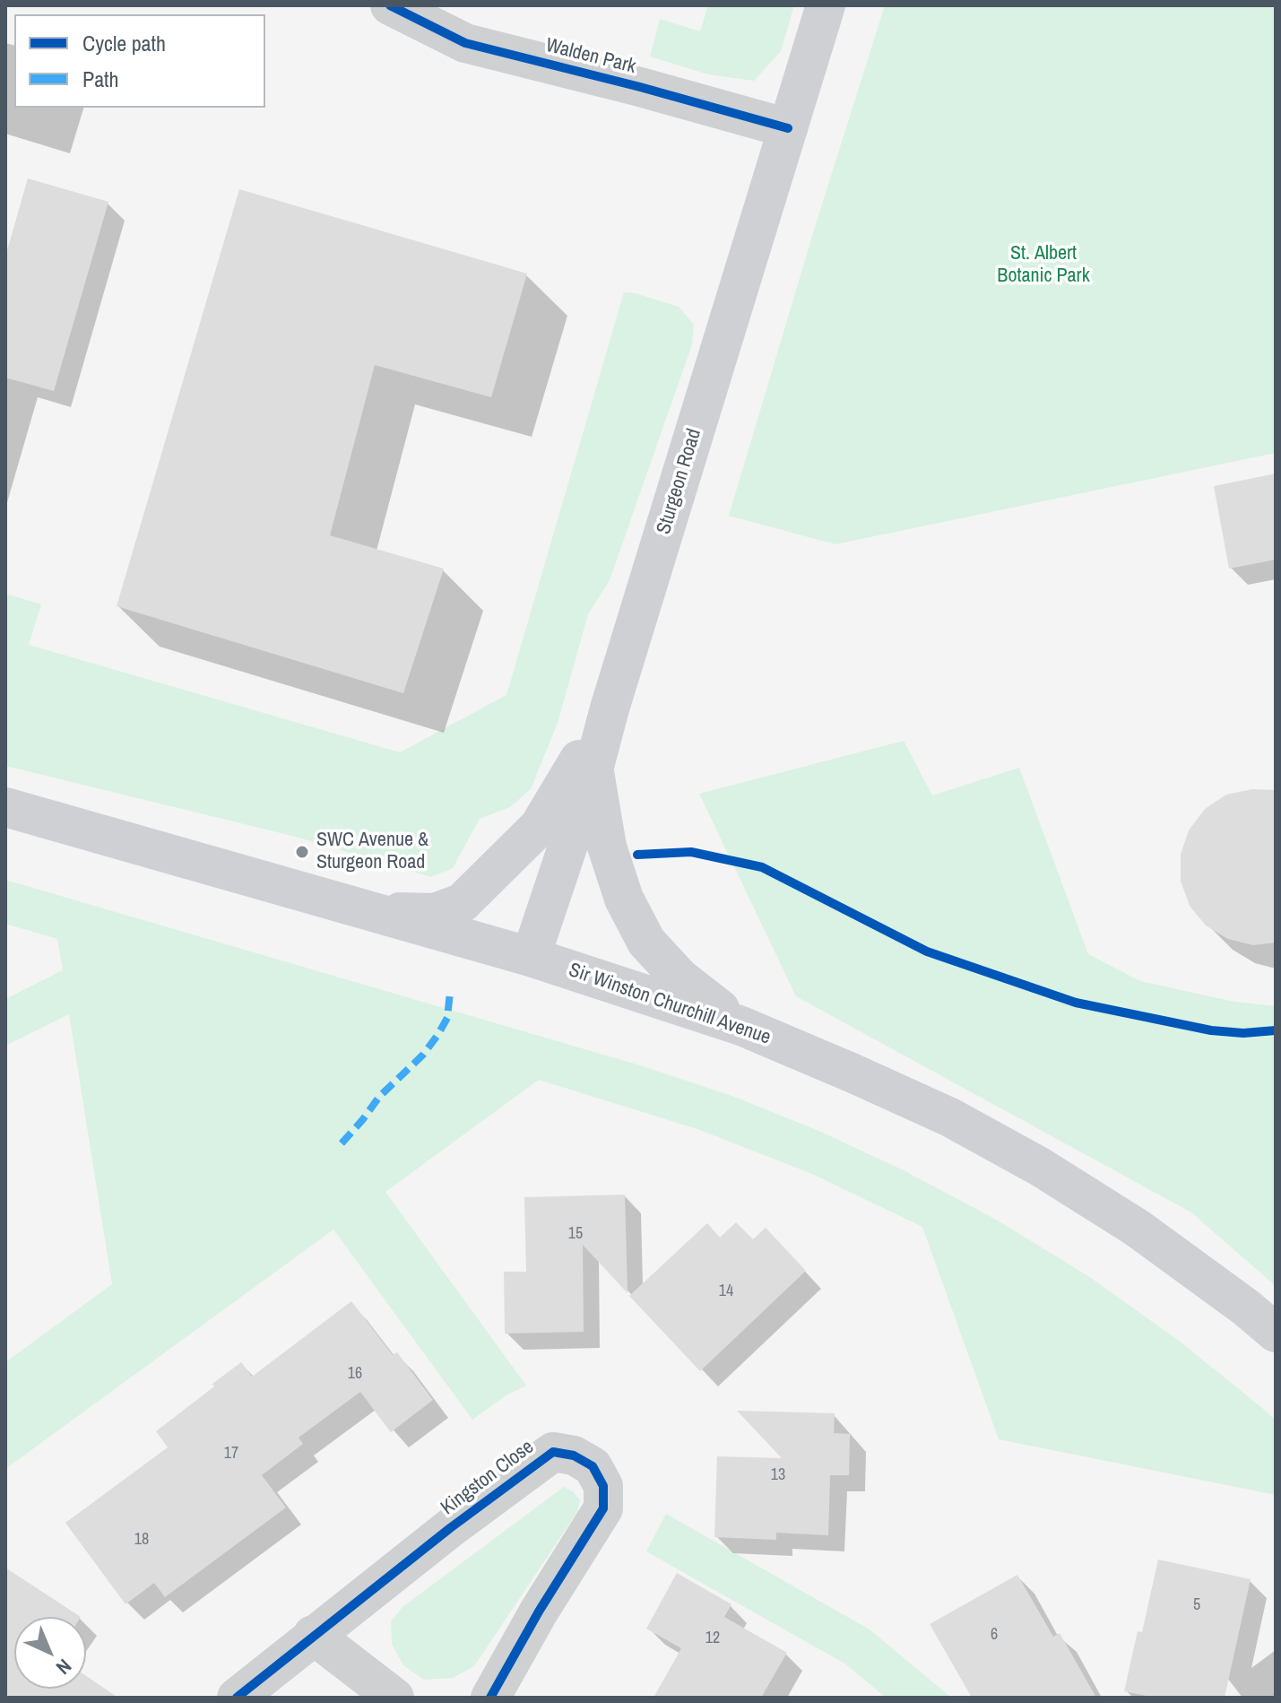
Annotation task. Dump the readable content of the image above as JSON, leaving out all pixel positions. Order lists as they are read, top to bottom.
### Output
{
  "streets": {
    "main road": ["Sturgeon Road", "Sir Winston Churchill Avenue"],
    "street": ["Walden Park", "Kingston Close"]
  },
  "crossings": [
    ["Walden Park", "Sturgeon Road"],
    ["Sturgeon Road", "Sir Winston Churchill Avenue"]
  ],
  "parks": ["St. Albert Botanic Park"],
  "places": ["SWC Avenue & Sturgeon Road"],
  "house_numbers": [
    "15",
    "14",
    "16",
    "17",
    "13",
    "18",
    "5",
    "6",
    "12"
  ],
  "legend": ["Cycle path", "Path"],
  "north": "bottom right"
}
